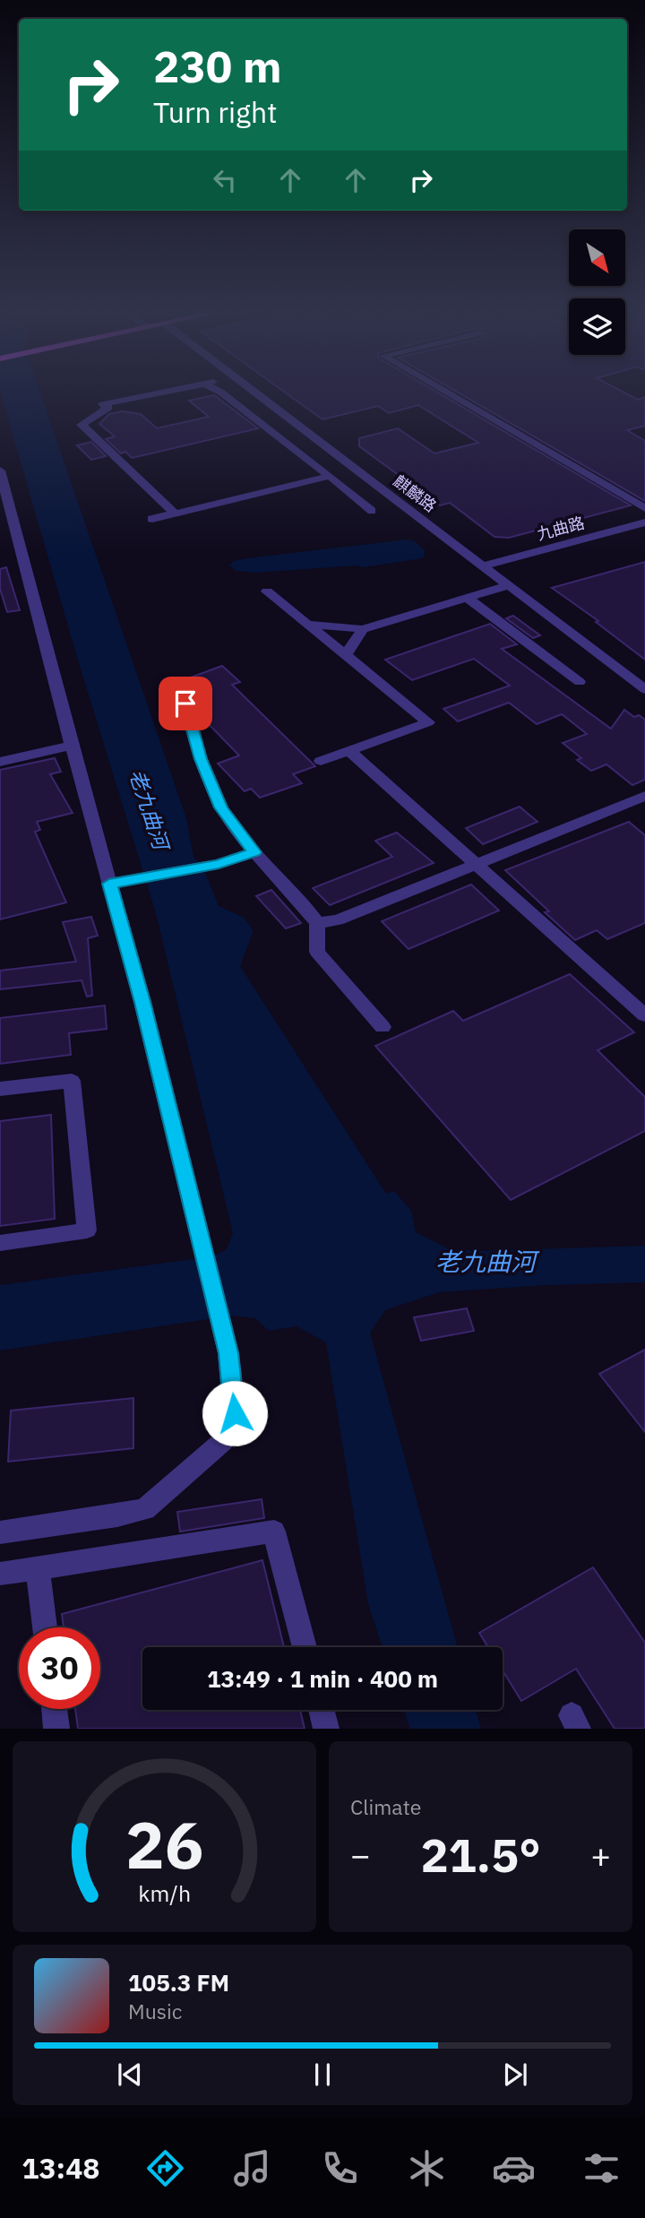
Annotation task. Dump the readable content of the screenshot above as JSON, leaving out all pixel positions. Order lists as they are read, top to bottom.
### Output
{
  "streets": {
    "street": ["麒麟路", "九曲路"]
  },
  "crossings": [
    ["麒麟路", "九曲路"]
  ],
  "water": ["老九曲河"],
  "north": "bottom right",
  "page": {
    "turn": ["230 m", "Turn right"],
    "limit": "30",
    "trip": "13:49 · 1 min · 400 m",
    "tile": "Climate",
    "heat": ["−", "21.5°", "+"],
    "song": ["105.3 FM", "Music"],
    "tabs": "13:48",
    "gauge": ["26", "km/h"]
  }
}
